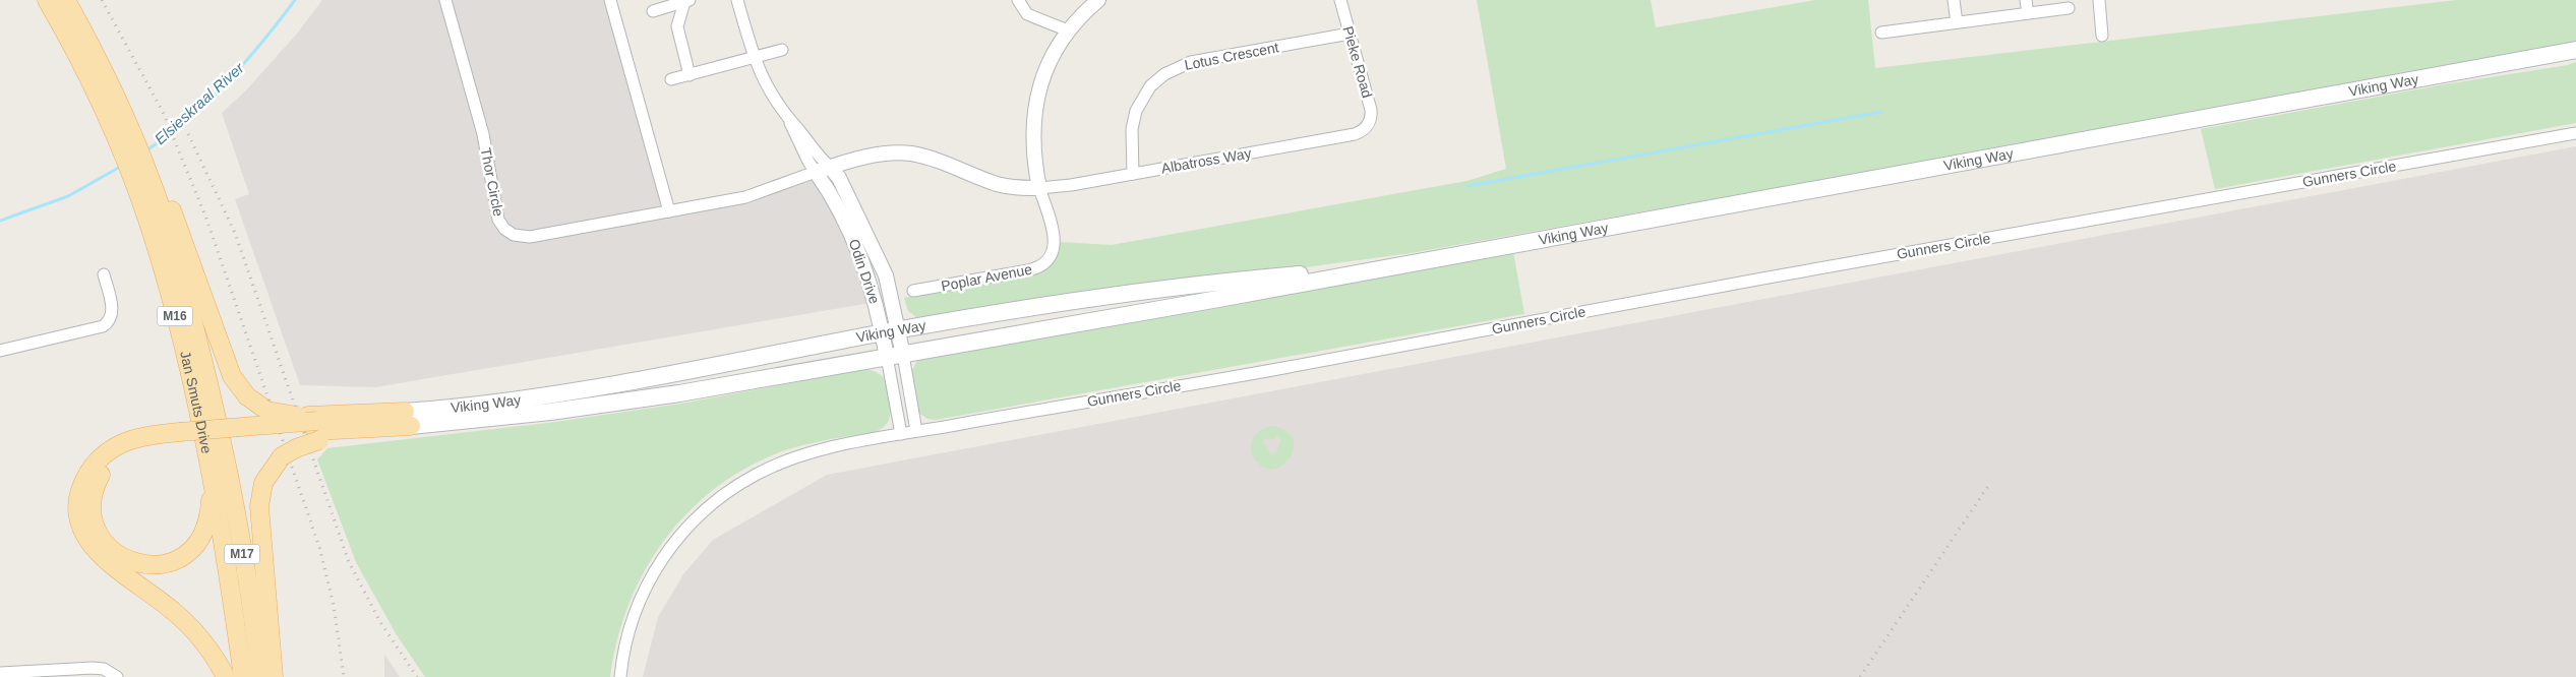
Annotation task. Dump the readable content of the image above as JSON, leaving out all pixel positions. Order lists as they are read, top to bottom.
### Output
{
  "streets": {
    "main road": [
      "Viking Way",
      "M16",
      "Jan Smuts Drive",
      "M17"
    ],
    "street": [
      "Lotus Crescent",
      "Pieke Road",
      "Albatross Way",
      "Gunners Circle",
      "Thor Circle",
      "Odin Drive",
      "Poplar Avenue"
    ]
  },
  "crossings": [
    ["Lotus Crescent", "Pieke Road"],
    ["Lotus Crescent", "Albatross Way"],
    ["Pieke Road", "Albatross Way"],
    ["Viking Way", "Odin Drive"],
    ["Albatross Way", "Poplar Avenue"],
    ["Gunners Circle", "Odin Drive"],
    ["Thor Circle", "Odin Drive"]
  ],
  "water": ["Elsieskraal River"]
}
